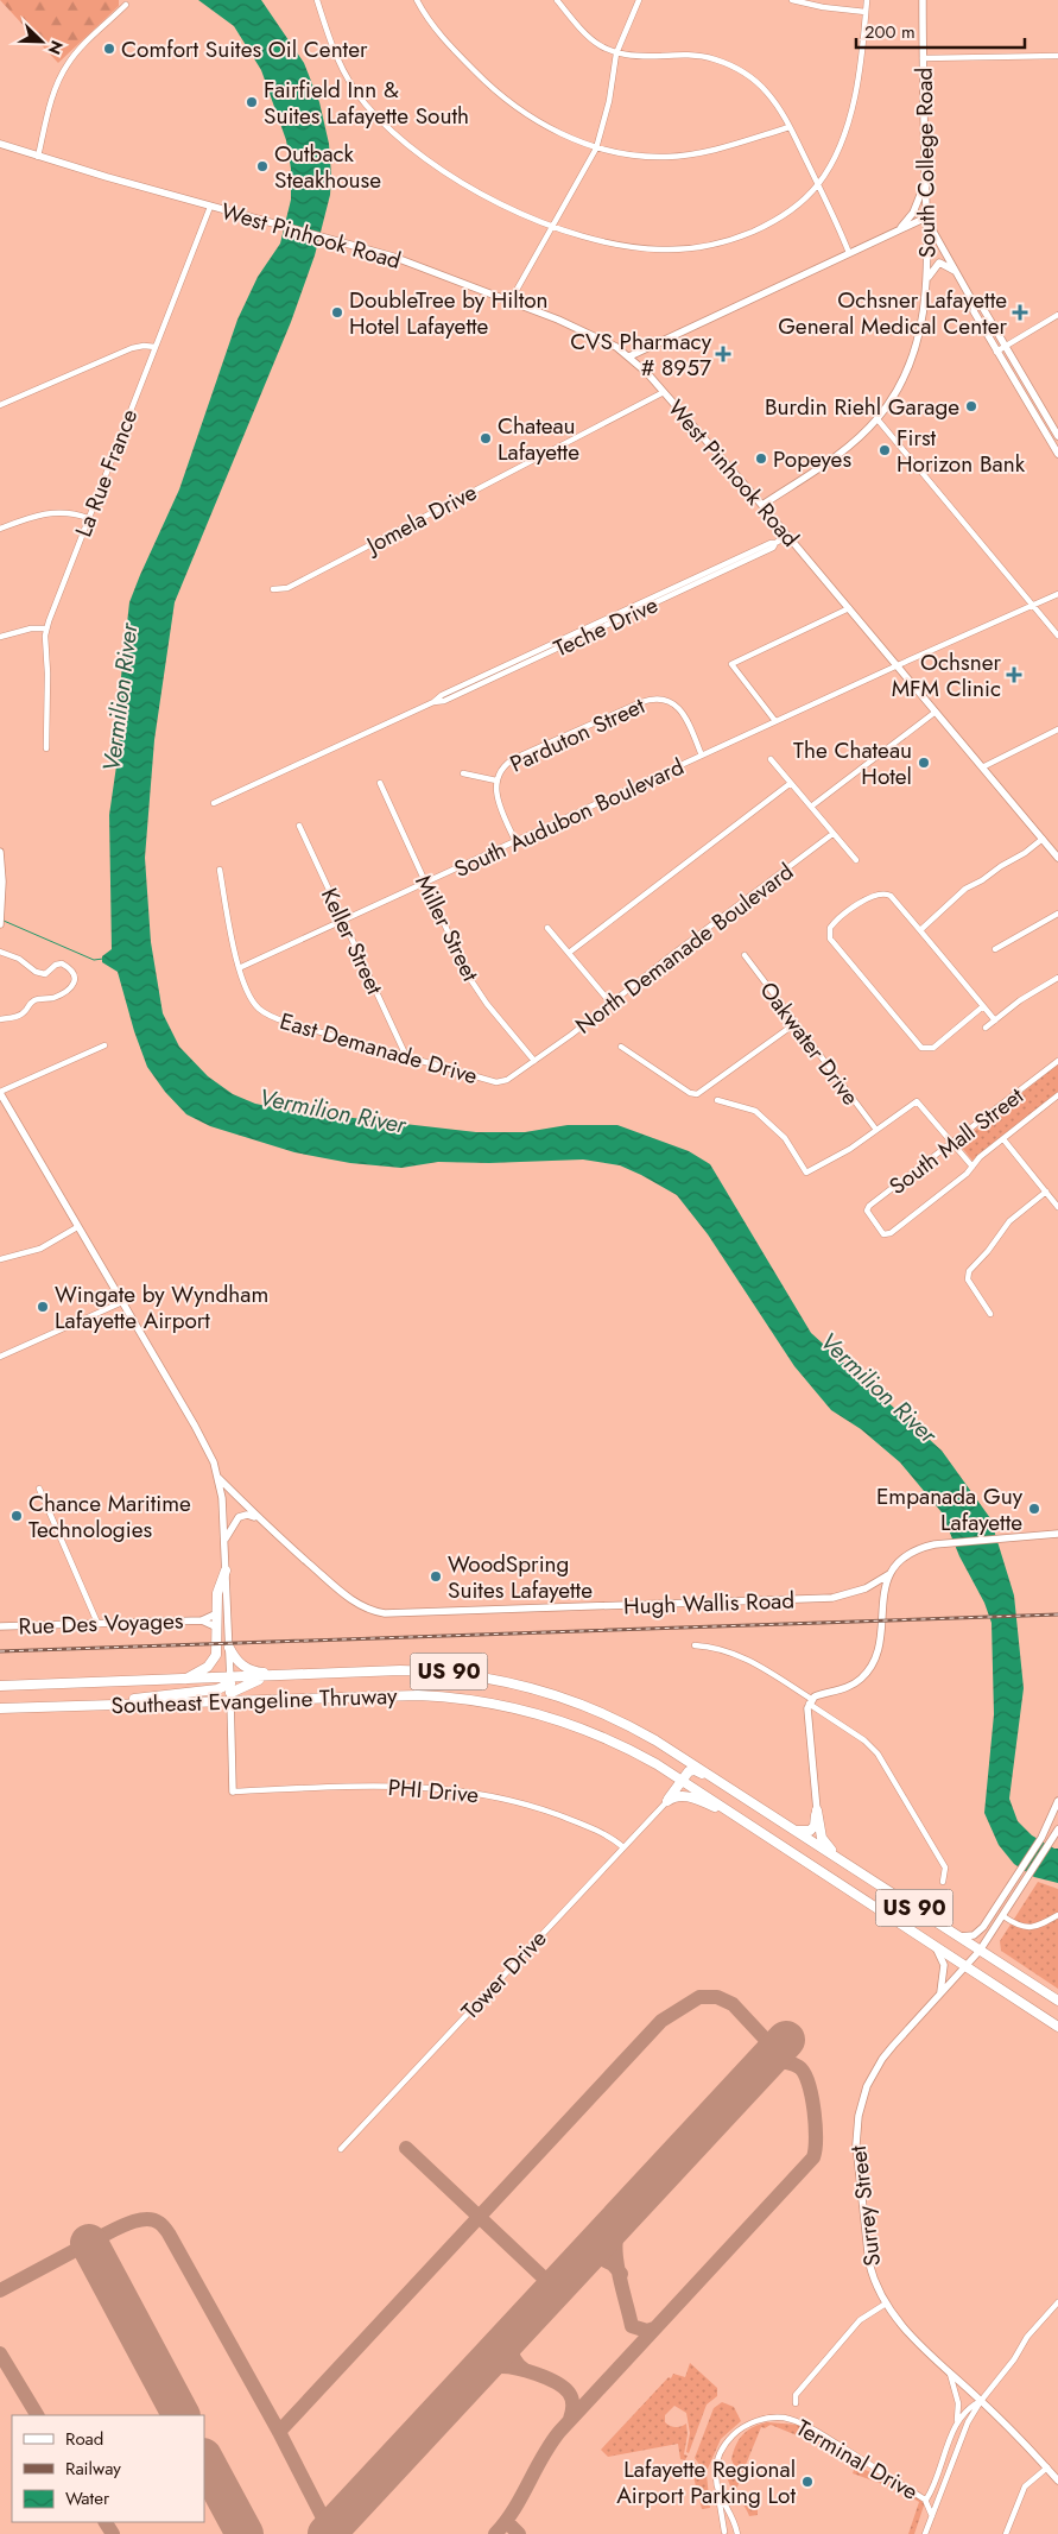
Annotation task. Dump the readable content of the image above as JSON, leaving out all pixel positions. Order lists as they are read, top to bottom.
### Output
{
  "streets": {
    "highway": ["US 90", "Southeast Evangeline Thruway"],
    "main road": [
      "South College Road",
      "West Pinhook Road",
      "Hugh Wallis Road",
      "Rue Des Voyages",
      "Surrey Street"
    ],
    "street": [
      "La Rue France",
      "Jomela Drive",
      "Teche Drive",
      "Parduton Street",
      "South Audubon Boulevard",
      "Miller Street",
      "Keller Street",
      "North Demanade Boulevard",
      "Oakwater Drive",
      "East Demanade Drive",
      "South Mall Street",
      "PHI Drive",
      "Tower Drive",
      "Terminal Drive"
    ]
  },
  "crossings": [
    ["South College Road", "West Pinhook Road"],
    ["West Pinhook Road", "La Rue France"],
    ["West Pinhook Road", "Jomela Drive"],
    ["West Pinhook Road", "Teche Drive"],
    ["West Pinhook Road", "South Audubon Boulevard"],
    ["Parduton Street", "South Audubon Boulevard"],
    ["South Audubon Boulevard", "Miller Street"],
    ["South Audubon Boulevard", "Keller Street"],
    ["South Audubon Boulevard", "East Demanade Drive"],
    ["Miller Street", "North Demanade Boulevard"],
    ["Miller Street", "East Demanade Drive"],
    ["Keller Street", "East Demanade Drive"],
    ["North Demanade Boulevard", "East Demanade Drive"],
    ["US 90", "Southeast Evangeline Thruway"],
    ["US 90", "Surrey Street"],
    ["Southeast Evangeline Thruway", "Surrey Street"],
    ["PHI Drive", "Tower Drive"]
  ],
  "water": ["Vermilion River"],
  "places": {
    "other": [
      "Comfort Suites Oil Center",
      "Fairfield Inn & Suites Lafayette South",
      "Outback Steakhouse",
      "DoubleTree by Hilton Hotel Lafayette",
      "Burdin Riehl Garage",
      "Chateau Lafayette",
      "First Horizon Bank",
      "Popeyes",
      "The Chateau Hotel",
      "Wingate by Wyndham Lafayette Airport",
      "Empanada Guy Lafayette",
      "Chance Maritime Technologies",
      "WoodSpring Suites Lafayette",
      "Lafayette Regional Airport Parking Lot"
    ],
    "health": ["Ochsner Lafayette General Medical Center", "CVS Pharmacy # 8957", "Ochsner MFM Clinic"]
  },
  "legend": ["Road", "Railway", "Water"],
  "scale_bar": "200 m",
  "north": "bottom right"
}
